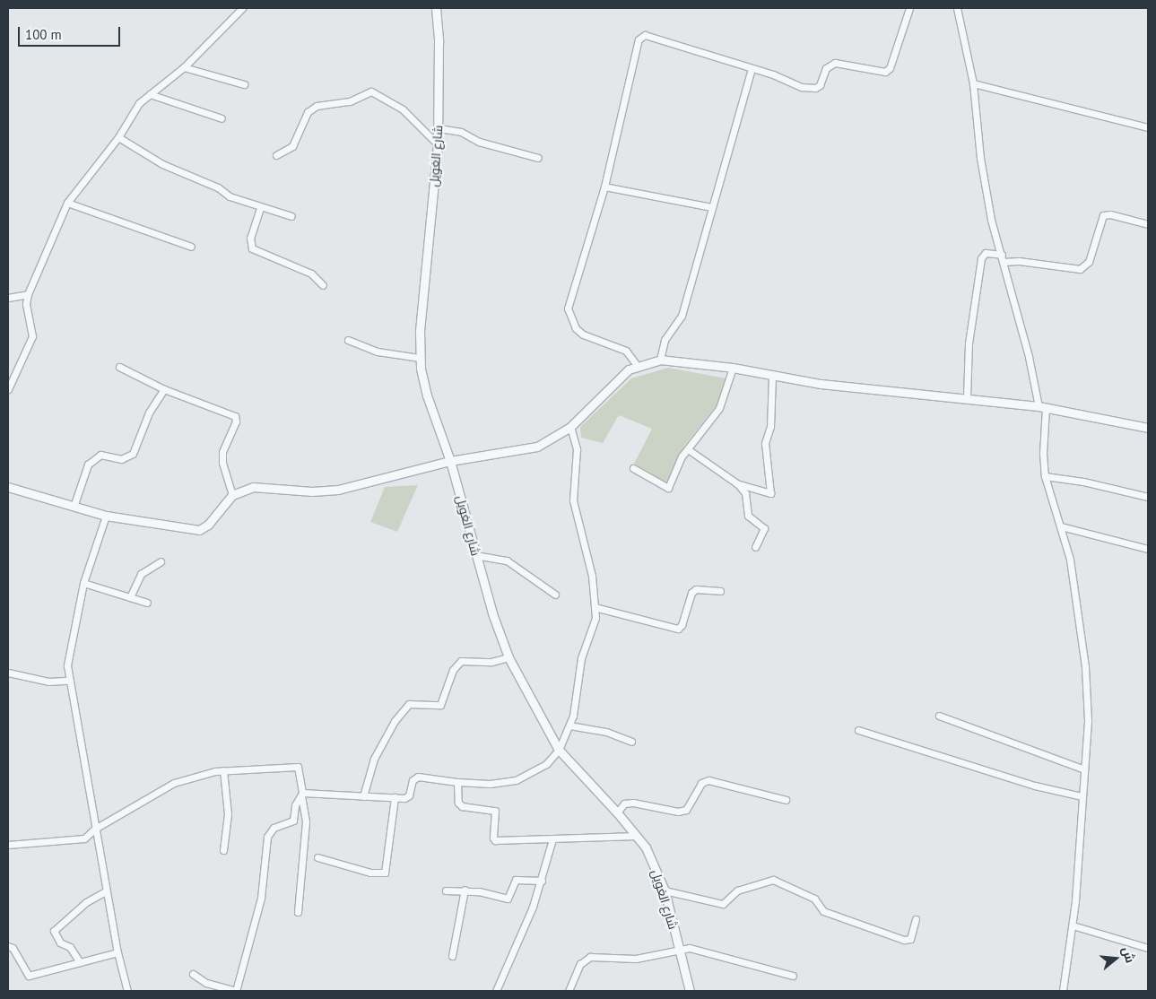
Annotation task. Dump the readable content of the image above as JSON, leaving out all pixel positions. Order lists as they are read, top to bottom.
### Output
{
  "streets": {
    "street": ["شارع الغويل"]
  },
  "scale_bar": "100 m",
  "north": "right"
}
